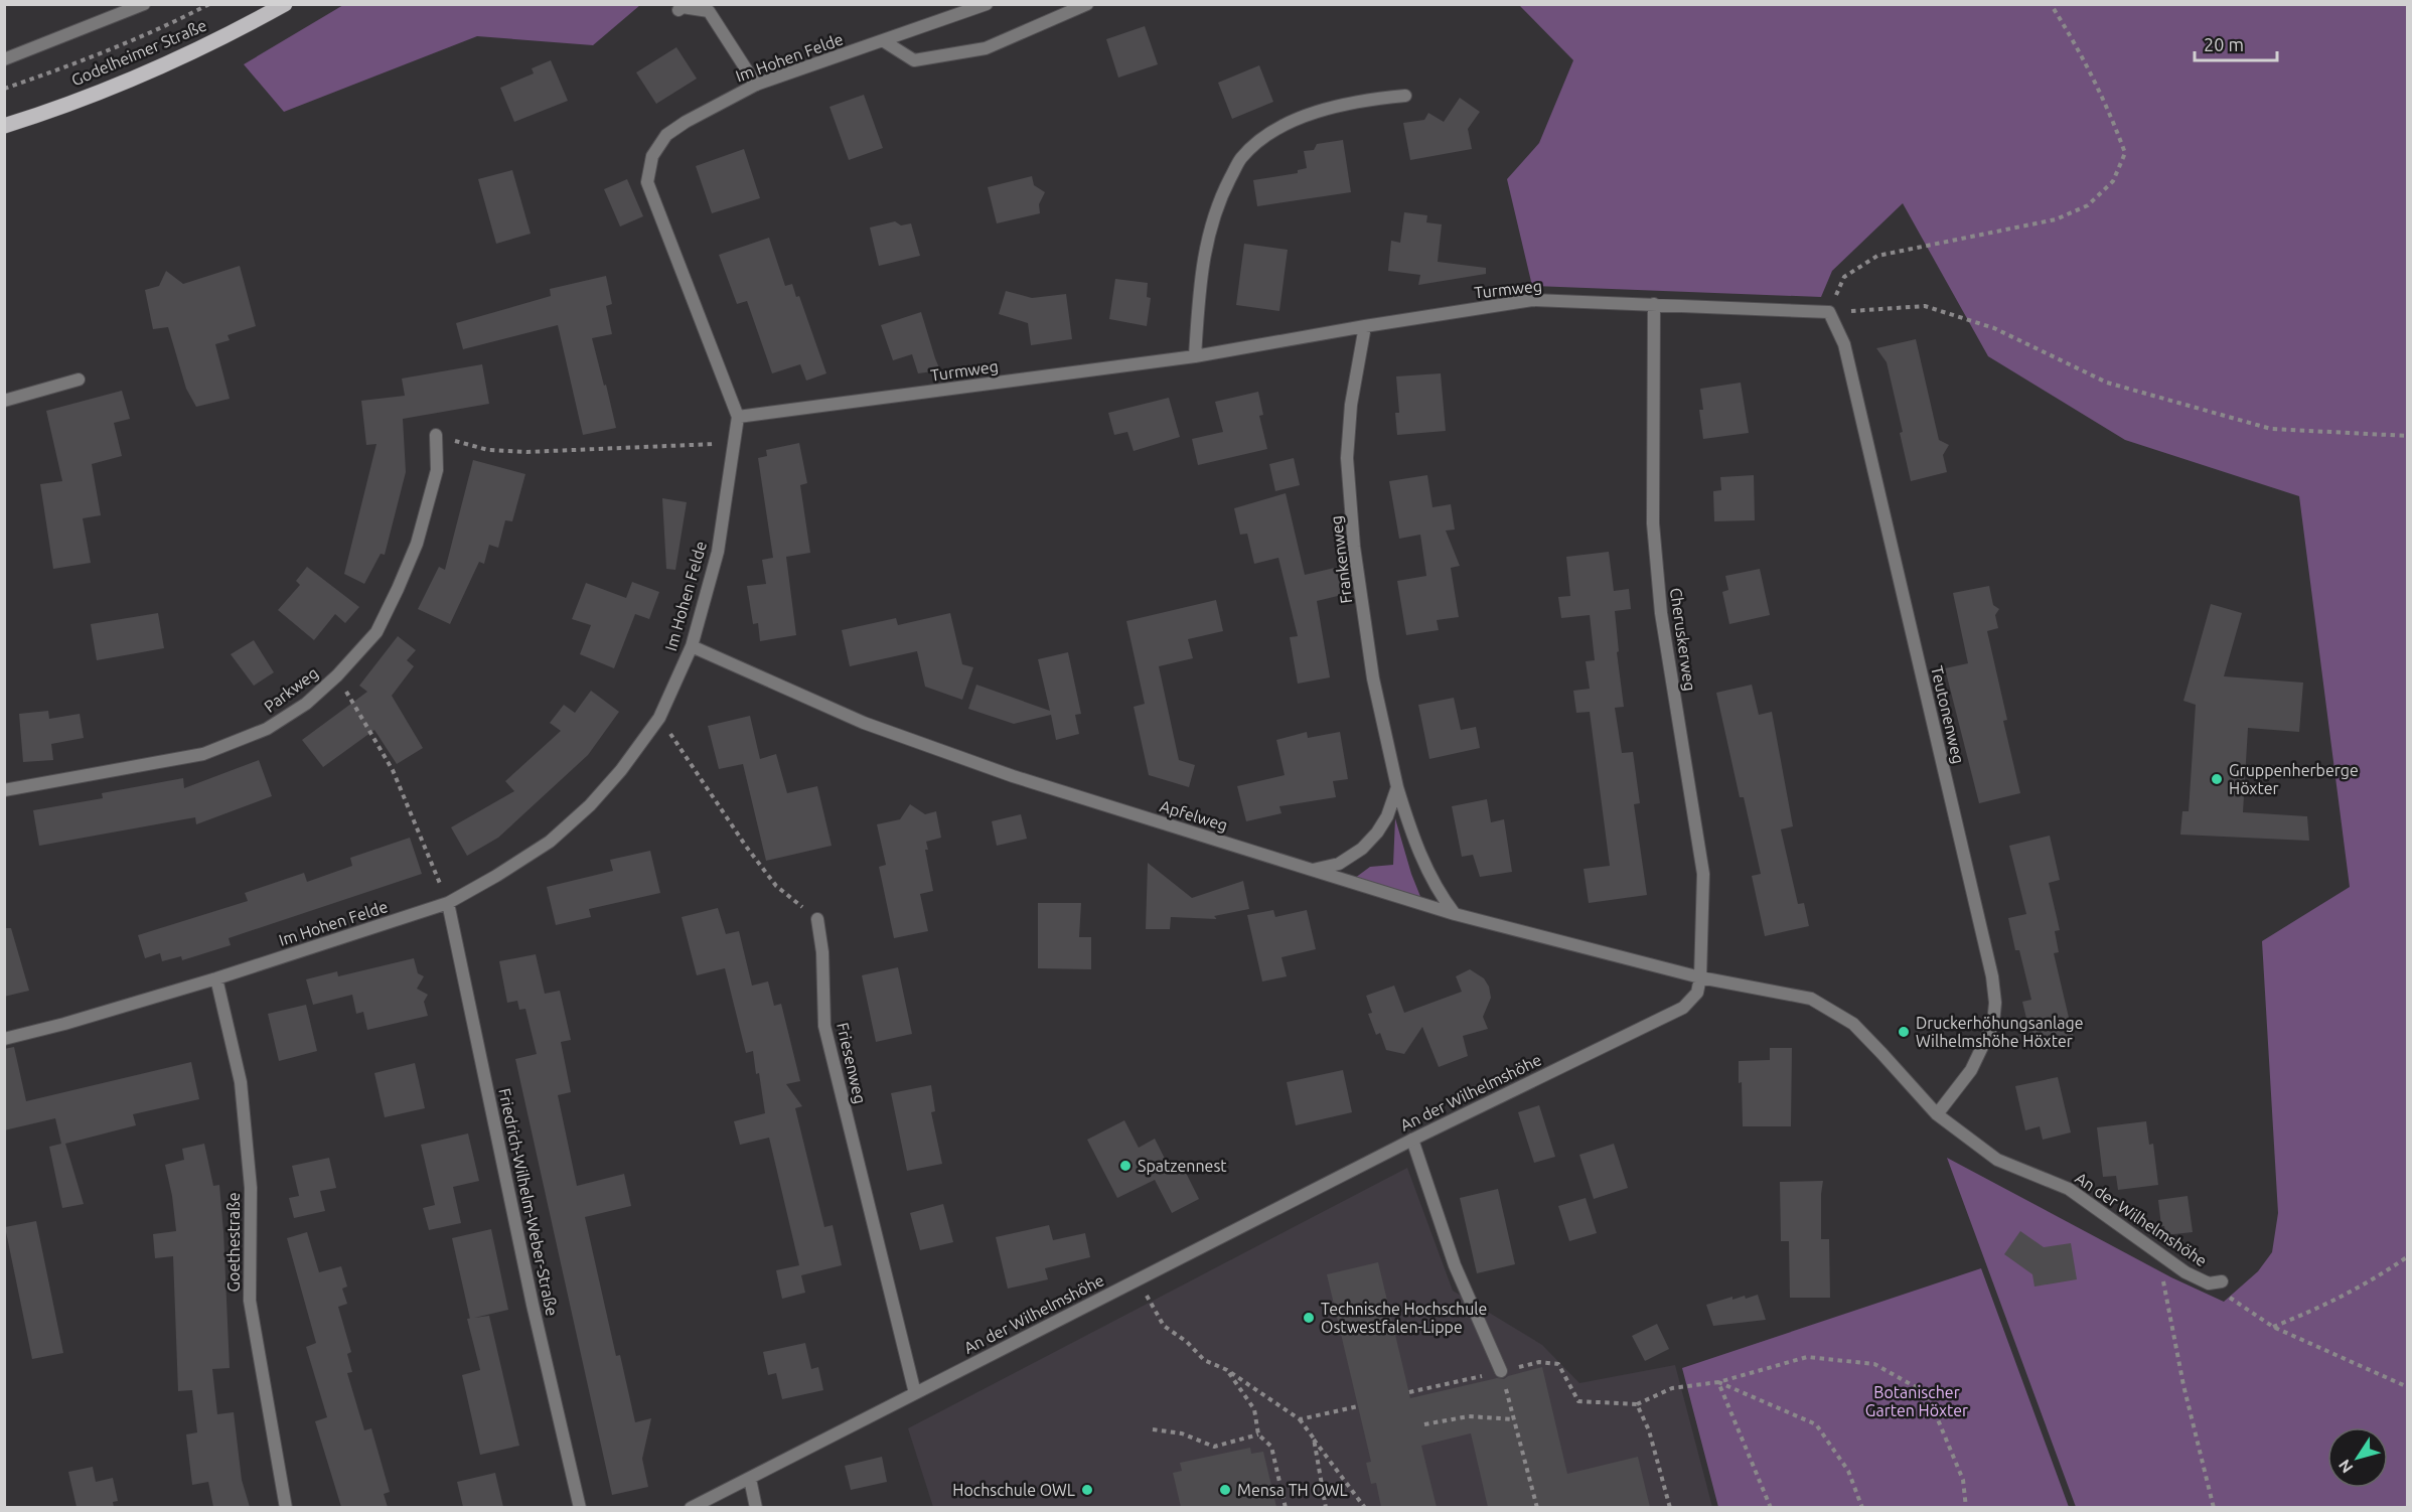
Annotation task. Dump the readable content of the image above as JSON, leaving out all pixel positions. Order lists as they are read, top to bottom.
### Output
{
  "streets": {
    "main road": ["Godelheimer Straße"],
    "street": [
      "Im Hohen Felde",
      "Turmweg",
      "Frankenweg",
      "Cheruskerweg",
      "Parkweg",
      "Teutonenweg",
      "Apfelweg",
      "Friesenweg",
      "An der Wilhelmshöhe",
      "Friedrich-Wilhelm-Weber-Straße",
      "Goethestraße"
    ]
  },
  "crossings": [
    ["Im Hohen Felde", "Turmweg"],
    ["Im Hohen Felde", "Apfelweg"],
    ["Im Hohen Felde", "Friedrich-Wilhelm-Weber-Straße"],
    ["Im Hohen Felde", "Goethestraße"],
    ["Turmweg", "Frankenweg"],
    ["Turmweg", "Cheruskerweg"],
    ["Turmweg", "Teutonenweg"],
    ["Frankenweg", "Apfelweg"],
    ["Cheruskerweg", "Apfelweg"],
    ["Cheruskerweg", "An der Wilhelmshöhe"],
    ["Teutonenweg", "An der Wilhelmshöhe"],
    ["Apfelweg", "An der Wilhelmshöhe"],
    ["Friesenweg", "An der Wilhelmshöhe"]
  ],
  "parks": ["Botanischer Garten Höxter"],
  "places": [
    "Gruppenherberge Höxter",
    "Druckerhöhungsanlage Wilhelmshöhe Höxter",
    "Spatzennest",
    "Technische Hochschule Ostwestfalen-Lippe",
    "Hochschule OWL",
    "Mensa TH OWL"
  ],
  "scale_bar": "20 m",
  "north": "bottom left"
}
